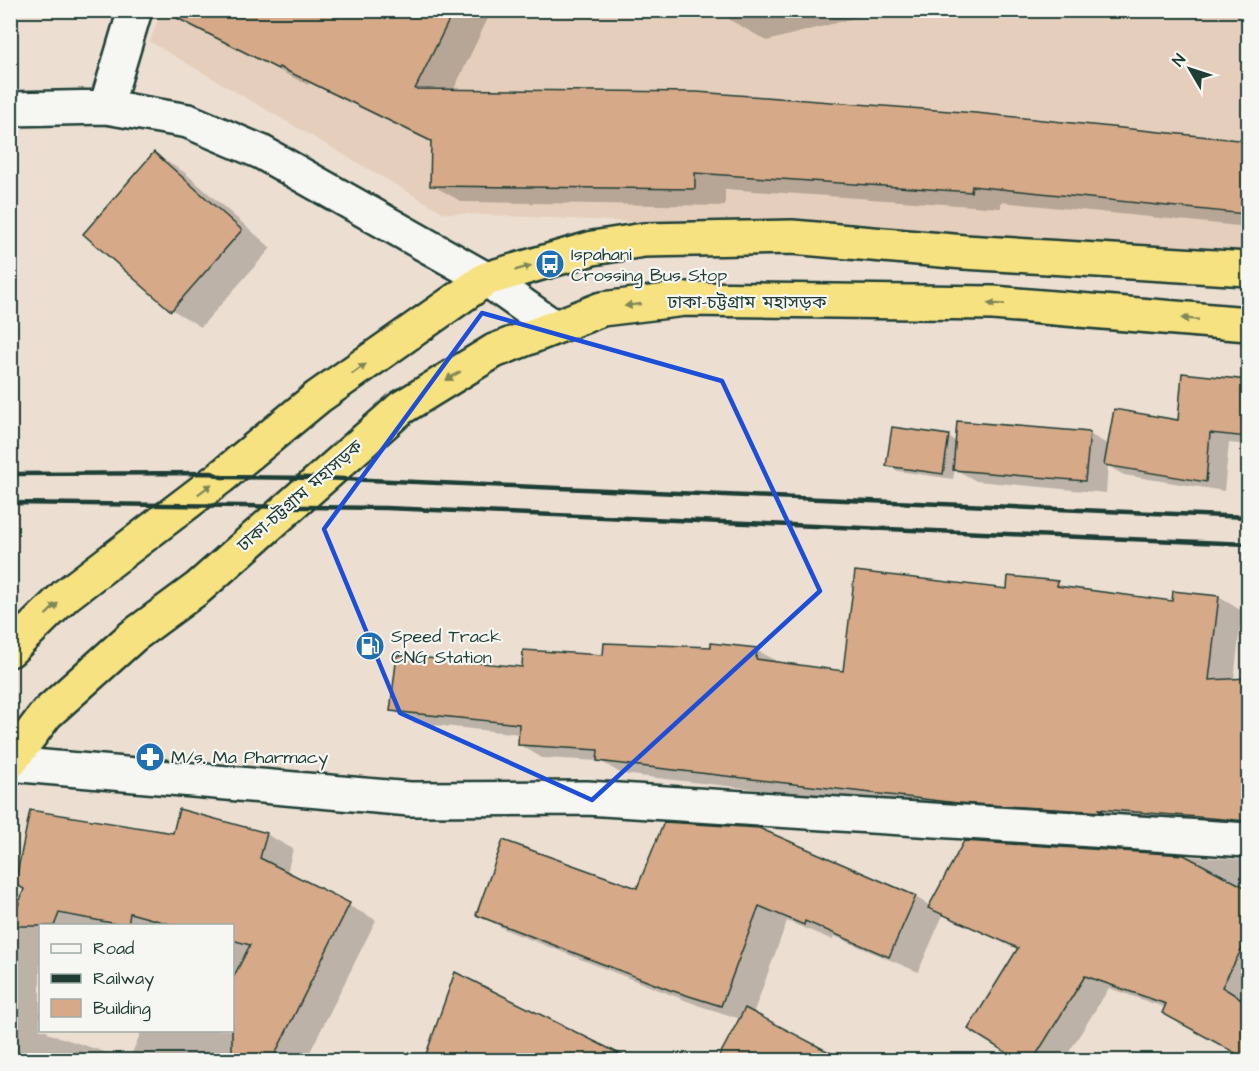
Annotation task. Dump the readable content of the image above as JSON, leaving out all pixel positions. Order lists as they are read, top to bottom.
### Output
{
  "streets": {
    "highway": ["ঢাকা-চট্টগ্রাম মহাসড়ক"]
  },
  "places": {
    "bus stop": ["Ispahani Crossing Bus Stop"],
    "fuel station": ["Speed Track CNG Station"],
    "pharmacy": ["M/s. Ma Pharmacy"]
  },
  "legend": ["Road", "Railway", "Building"],
  "north": "top left"
}
